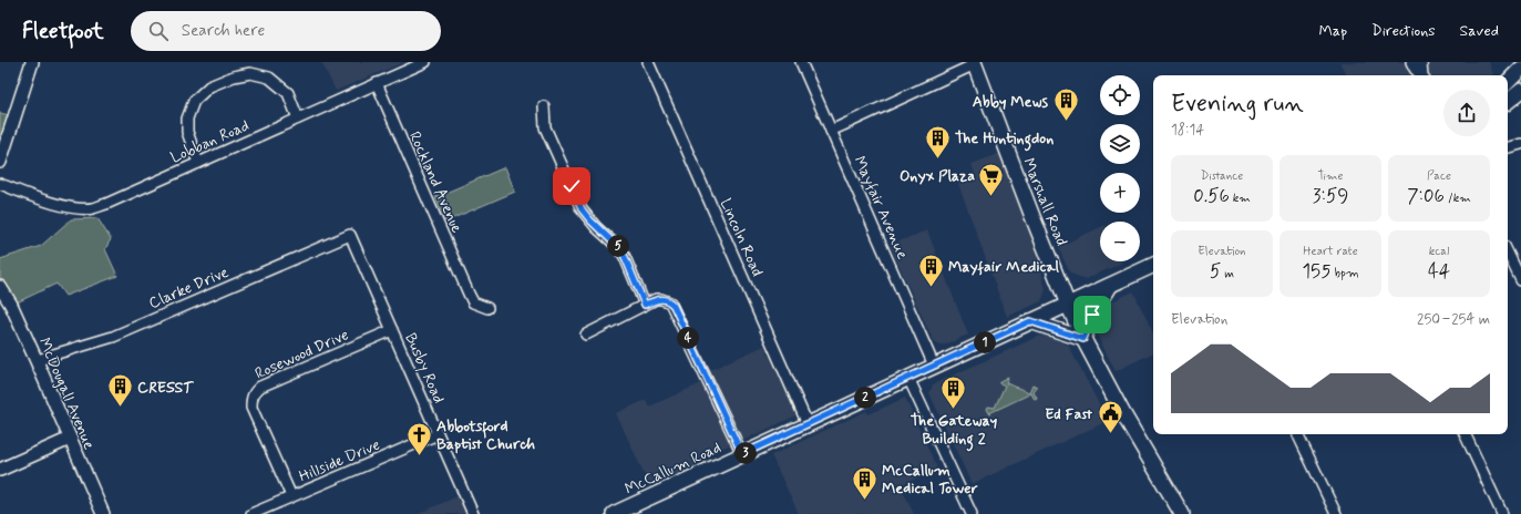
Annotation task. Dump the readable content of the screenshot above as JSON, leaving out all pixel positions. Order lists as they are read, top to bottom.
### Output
{
  "streets": {
    "main road": ["Marshall Road", "McCallum Road"],
    "street": [
      "Lobban Road",
      "Rockland Avenue",
      "Mayfair Avenue",
      "Lincoln Road",
      "Clarke Drive",
      "Rosewood Drive",
      "Busby Road",
      "McDougall Avenue",
      "Hillside Drive"
    ]
  },
  "crossings": [
    ["Lobban Road", "Rockland Avenue"],
    ["Marshall Road", "McCallum Road"],
    ["Mayfair Avenue", "McCallum Road"],
    ["Lincoln Road", "McCallum Road"],
    ["Clarke Drive", "Busby Road"],
    ["Clarke Drive", "McDougall Avenue"],
    ["Rosewood Drive", "Busby Road"],
    ["Rosewood Drive", "Hillside Drive"],
    ["Busby Road", "Hillside Drive"]
  ],
  "places": {
    "building": [
      "Abby Mews",
      "The Huntingdon",
      "Mayfair Medical",
      "CRESST",
      "The Gateway Building 2",
      "McCallum Medical Tower"
    ],
    "supermarket": ["Onyx Plaza"],
    "public building": ["Ed Fast"],
    "church": ["Abbotsford Baptist Church"]
  },
  "page": {
    "header": "Fleetfoot",
    "search": "Search here",
    "nav": ["Map", "Directions", "Saved"],
    "map_buttons": ["+", "−"],
    "heading": ["Evening run", "18:14"],
    "stats": [
      ["Distance", "0.56 km"],
      ["Time", "3:59"],
      ["Pace", "7:06 /km"],
      ["Elevation", "5 m"],
      ["Heart rate", "155 bpm"],
      ["kcal", "44"]
    ],
    "pins": [
      "5",
      "4",
      "1",
      "2",
      "3"
    ],
    "chart": ["Elevation", "250–254 m"]
  }
}
